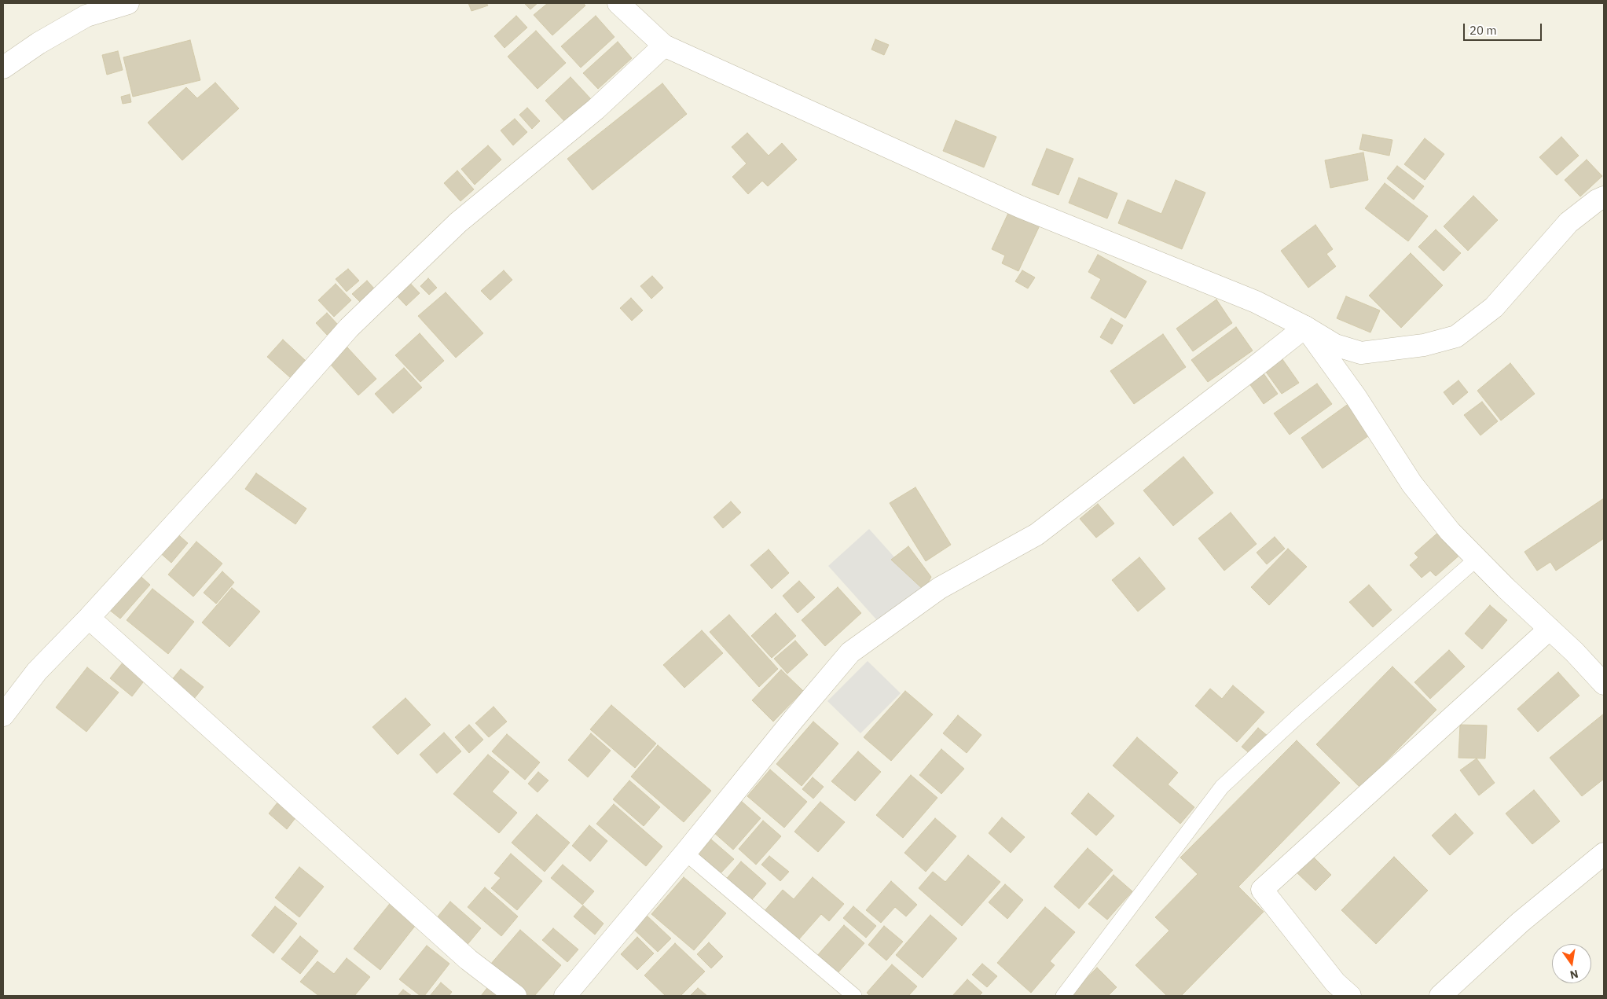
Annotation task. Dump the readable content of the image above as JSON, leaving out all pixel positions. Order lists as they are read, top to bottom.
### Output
{
  "scale_bar": "20 m",
  "north": "bottom"
}
